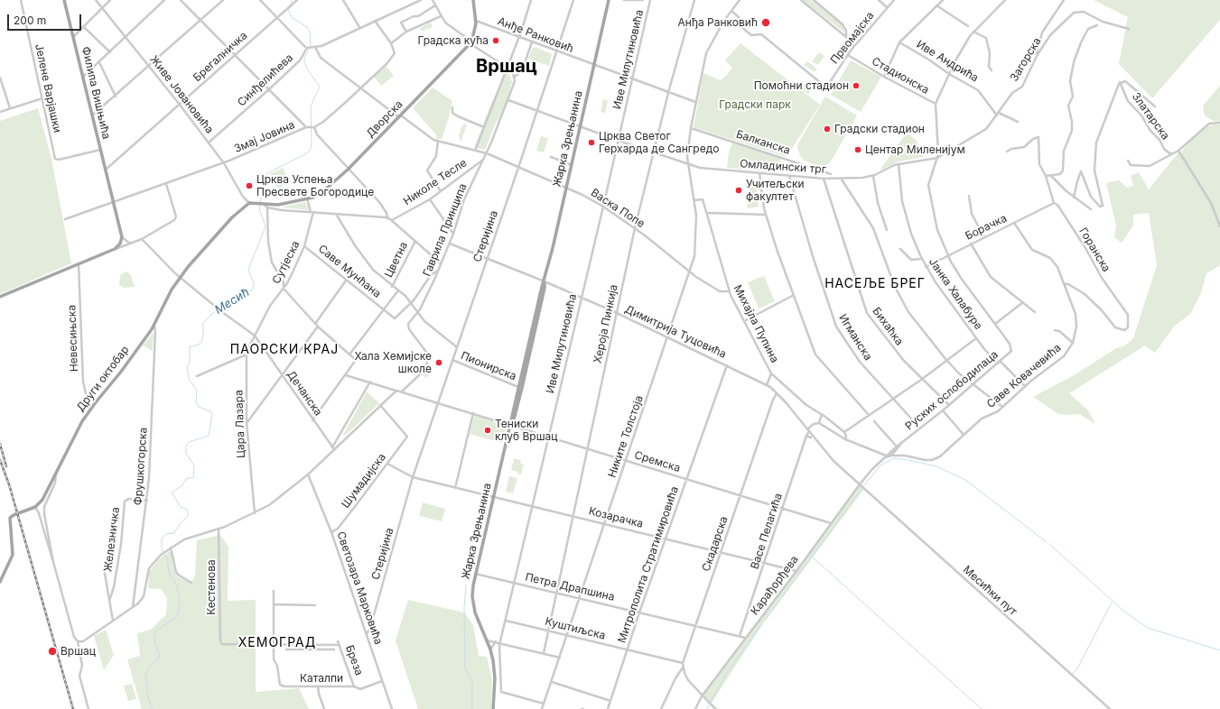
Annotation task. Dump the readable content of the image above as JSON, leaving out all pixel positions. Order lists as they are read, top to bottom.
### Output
{
  "streets": {
    "main road": [
      "Филипа Вишњића",
      "Дворска",
      "Жарка Зрењанина",
      "Други октобар"
    ],
    "street": [
      "Анђе Ранковић",
      "Првомајска",
      "Брегалничка",
      "Иве Милутиновића",
      "Загорска",
      "Иве Андрића",
      "Стадионска",
      "Синђелићева",
      "Јелене Варјашки",
      "Живе Јовановића",
      "Златарска",
      "Змај Јовина",
      "Балканска",
      "Омладински трг",
      "Николе Тесле",
      "Васка Попе",
      "Борачка",
      "Гаврила Принципа",
      "Стеријина",
      "Горанска",
      "Цветна",
      "Сутјеска",
      "Саве Мунћана",
      "Јанка Халабуре",
      "Хероја Пинкија",
      "Михајла Пупина",
      "Бихаћка",
      "Димитрија Туцовића",
      "Игманска",
      "Невесињска",
      "Пионирска",
      "Саве Ковачевића",
      "Руских ослободилаца",
      "Дечанска",
      "Цара Лазара",
      "Никите Толстоја",
      "Сремска",
      "Фрушкогорска",
      "Шумадијска",
      "Козарачка",
      "Васе Пелагића",
      "Железничка",
      "Скадарска",
      "Митрополита Стратимировића",
      "Карађорђева",
      "Кестенова",
      "Петра Драпшина",
      "Светозара Марковића",
      "Месићки пут",
      "Куштиљска",
      "Бреза",
      "Каталпи"
    ]
  },
  "crossings": [
    ["Анђе Ранковић", "Иве Милутиновића"],
    ["Анђе Ранковић", "Жарка Зрењанина"],
    ["Анђе Ранковић", "Гаврила Принципа"],
    ["Анђе Ранковић", "Стеријина"],
    ["Анђе Ранковић", "Хероја Пинкија"],
    ["Анђе Ранковић", "Никите Толстоја"],
    ["Првомајска", "Стадионска"],
    ["Првомајска", "Никите Толстоја"],
    ["Брегалничка", "Филипа Вишњића"],
    ["Брегалничка", "Живе Јовановића"],
    ["Иве Милутиновића", "Омладински трг"],
    ["Иве Милутиновића", "Васка Попе"],
    ["Иве Милутиновића", "Димитрија Туцовића"],
    ["Иве Милутиновића", "Никите Толстоја"],
    ["Иве Милутиновића", "Сремска"],
    ["Иве Милутиновића", "Козарачка"],
    ["Иве Милутиновића", "Петра Драпшина"],
    ["Иве Милутиновића", "Куштиљска"],
    ["Загорска", "Иве Андрића"],
    ["Иве Андрића", "Стадионска"],
    ["Синђелићева", "Живе Јовановића"],
    ["Јелене Варјашки", "Филипа Вишњића"],
    ["Филипа Вишњића", "Змај Јовина"],
    ["Живе Јовановића", "Дворска"],
    ["Живе Јовановића", "Змај Јовина"],
    ["Живе Јовановића", "Други октобар"],
    ["Дворска", "Васка Попе"],
    ["Дворска", "Други октобар"],
    ["Жарка Зрењанина", "Омладински трг"],
    ["Жарка Зрењанина", "Васка Попе"],
    ["Жарка Зрењанина", "Димитрија Туцовића"],
    ["Жарка Зрењанина", "Пионирска"],
    ["Жарка Зрењанина", "Сремска"],
    ["Жарка Зрењанина", "Козарачка"],
    ["Жарка Зрењанина", "Петра Драпшина"],
    ["Балканска", "Никите Толстоја"],
    ["Омладински трг", "Гаврила Принципа"],
    ["Омладински трг", "Стеријина"],
    ["Омладински трг", "Хероја Пинкија"],
    ["Омладински трг", "Бихаћка"],
    ["Омладински трг", "Игманска"],
    ["Омладински трг", "Никите Толстоја"],
    ["Николе Тесле", "Гаврила Принципа"],
    ["Васка Попе", "Гаврила Принципа"],
    ["Васка Попе", "Стеријина"],
    ["Васка Попе", "Хероја Пинкија"],
    ["Васка Попе", "Михајла Пупина"],
    ["Васка Попе", "Никите Толстоја"],
    ["Борачка", "Горанска"],
    ["Борачка", "Јанка Халабуре"],
    ["Борачка", "Саве Ковачевића"],
    ["Гаврила Принципа", "Димитрија Туцовића"],
    ["Гаврила Принципа", "Сремска"],
    ["Стеријина", "Димитрија Туцовића"],
    ["Стеријина", "Пионирска"],
    ["Стеријина", "Сремска"],
    ["Стеријина", "Козарачка"],
    ["Стеријина", "Светозара Марковића"],
    ["Горанска", "Саве Ковачевића"],
    ["Сутјеска", "Саве Мунћана"],
    ["Сутјеска", "Дечанска"],
    ["Сутјеска", "Цара Лазара"],
    ["Јанка Халабуре", "Саве Ковачевића"],
    ["Јанка Халабуре", "Руских ослободилаца"],
    ["Хероја Пинкија", "Димитрија Туцовића"],
    ["Хероја Пинкија", "Сремска"],
    ["Хероја Пинкија", "Козарачка"],
    ["Хероја Пинкија", "Петра Драпшина"],
    ["Хероја Пинкија", "Куштиљска"],
    ["Михајла Пупина", "Никите Толстоја"],
    ["Бихаћка", "Руских ослободилаца"],
    ["Димитрија Туцовића", "Руских ослободилаца"],
    ["Димитрија Туцовића", "Никите Толстоја"],
    ["Димитрија Туцовића", "Васе Пелагића"],
    ["Димитрија Туцовића", "Скадарска"],
    ["Димитрија Туцовића", "Митрополита Стратимировића"],
    ["Димитрија Туцовића", "Карађорђева"],
    ["Димитрија Туцовића", "Месићки пут"],
    ["Игманска", "Руских ослободилаца"],
    ["Невесињска", "Други октобар"],
    ["Други октобар", "Дечанска"],
    ["Други октобар", "Фрушкогорска"],
    ["Руских ослободилаца", "Карађорђева"],
    ["Руских ослободилаца", "Месићки пут"],
    ["Дечанска", "Цара Лазара"],
    ["Никите Толстоја", "Сремска"],
    ["Никите Толстоја", "Козарачка"],
    ["Никите Толстоја", "Петра Драпшина"],
    ["Никите Толстоја", "Куштиљска"],
    ["Сремска", "Васе Пелагића"],
    ["Сремска", "Скадарска"],
    ["Сремска", "Митрополита Стратимировића"],
    ["Сремска", "Карађорђева"],
    ["Фрушкогорска", "Железничка"],
    ["Шумадијска", "Светозара Марковића"],
    ["Козарачка", "Васе Пелагића"],
    ["Козарачка", "Скадарска"],
    ["Козарачка", "Митрополита Стратимировића"],
    ["Козарачка", "Карађорђева"],
    ["Васе Пелагића", "Петра Драпшина"],
    ["Скадарска", "Карађорђева"],
    ["Скадарска", "Петра Драпшина"],
    ["Скадарска", "Куштиљска"],
    ["Митрополита Стратимировића", "Петра Драпшина"],
    ["Митрополита Стратимировића", "Куштиљска"],
    ["Карађорђева", "Петра Драпшина"],
    ["Карађорђева", "Месићки пут"],
    ["Кестенова", "Каталпи"],
    ["Светозара Марковића", "Каталпи"],
    ["Бреза", "Каталпи"]
  ],
  "districts": [
    "Вршац",
    "НАСЕЉЕ БРЕГ",
    "ПАОРСКИ КРАЈ",
    "ХЕМОГРАД"
  ],
  "water": ["Месић"],
  "parks": ["Градски парк"],
  "places": [
    "Анђа Ранковић",
    "Градска кућа",
    "Помоћни стадион",
    "Градски стадион",
    "Црква Светог Герхарда де Сангредо",
    "Центар Миленијум",
    "Црква Успења Пресвете Богородице",
    "Учитељски факултет",
    "Хала Хемијске школе",
    "Тениски клуб Вршац",
    "Вршац"
  ],
  "scale_bar": "200 m"
}
